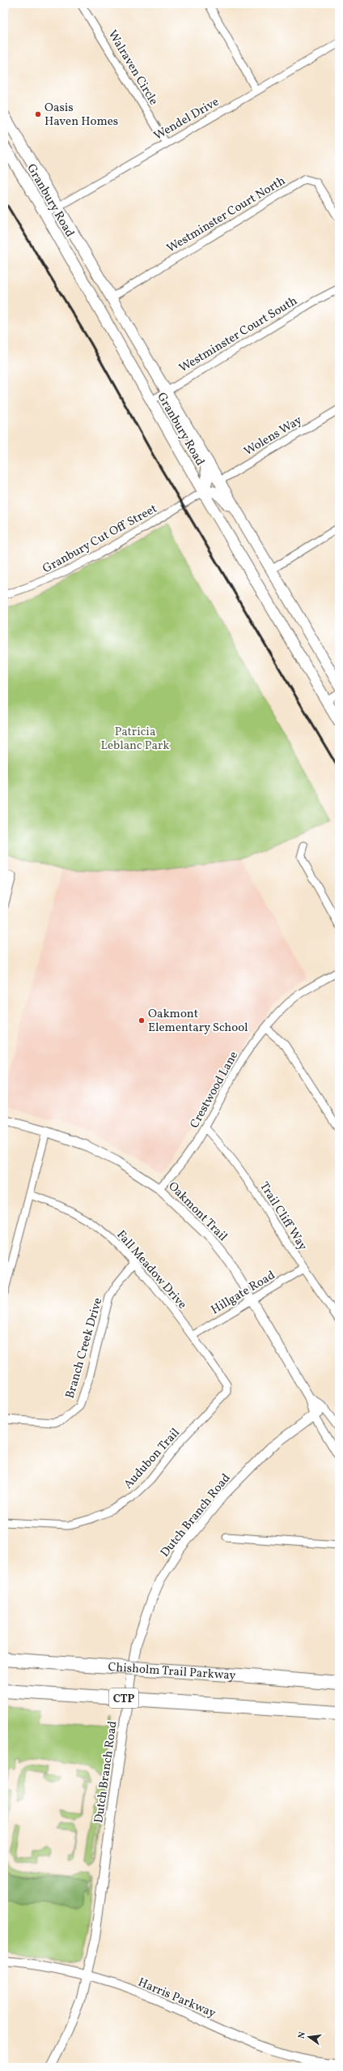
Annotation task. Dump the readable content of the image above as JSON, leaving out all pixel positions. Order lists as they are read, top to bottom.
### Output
{
  "streets": {
    "highway": ["Chisholm Trail Parkway", "CTP"],
    "main road": ["Granbury Road"],
    "street": [
      "Walraven Circle",
      "Wendel Drive",
      "Westminster Court North",
      "Westminster Court South",
      "Wolens Way",
      "Granbury Cut Off Street",
      "Crestwood Lane",
      "Oakmont Trail",
      "Trail Cliff Way",
      "Fall Meadow Drive",
      "Hillgate Road",
      "Branch Creek Drive",
      "Audubon Trail",
      "Dutch Branch Road",
      "Harris Parkway"
    ]
  },
  "crossings": [
    ["Walraven Circle", "Wendel Drive"],
    ["Wendel Drive", "Granbury Road"],
    ["Granbury Road", "Westminster Court North"],
    ["Granbury Road", "Westminster Court South"],
    ["Granbury Road", "Wolens Way"],
    ["Granbury Road", "Granbury Cut Off Street"],
    ["Crestwood Lane", "Oakmont Trail"],
    ["Crestwood Lane", "Trail Cliff Way"],
    ["Oakmont Trail", "Hillgate Road"],
    ["Oakmont Trail", "Dutch Branch Road"],
    ["Trail Cliff Way", "Hillgate Road"],
    ["Fall Meadow Drive", "Hillgate Road"],
    ["Fall Meadow Drive", "Branch Creek Drive"],
    ["Fall Meadow Drive", "Audubon Trail"],
    ["Dutch Branch Road", "Harris Parkway"]
  ],
  "parks": ["Patricia Leblanc Park"],
  "places": ["Oasis Haven Homes", "Oakmont Elementary School"],
  "north": "left"
}
